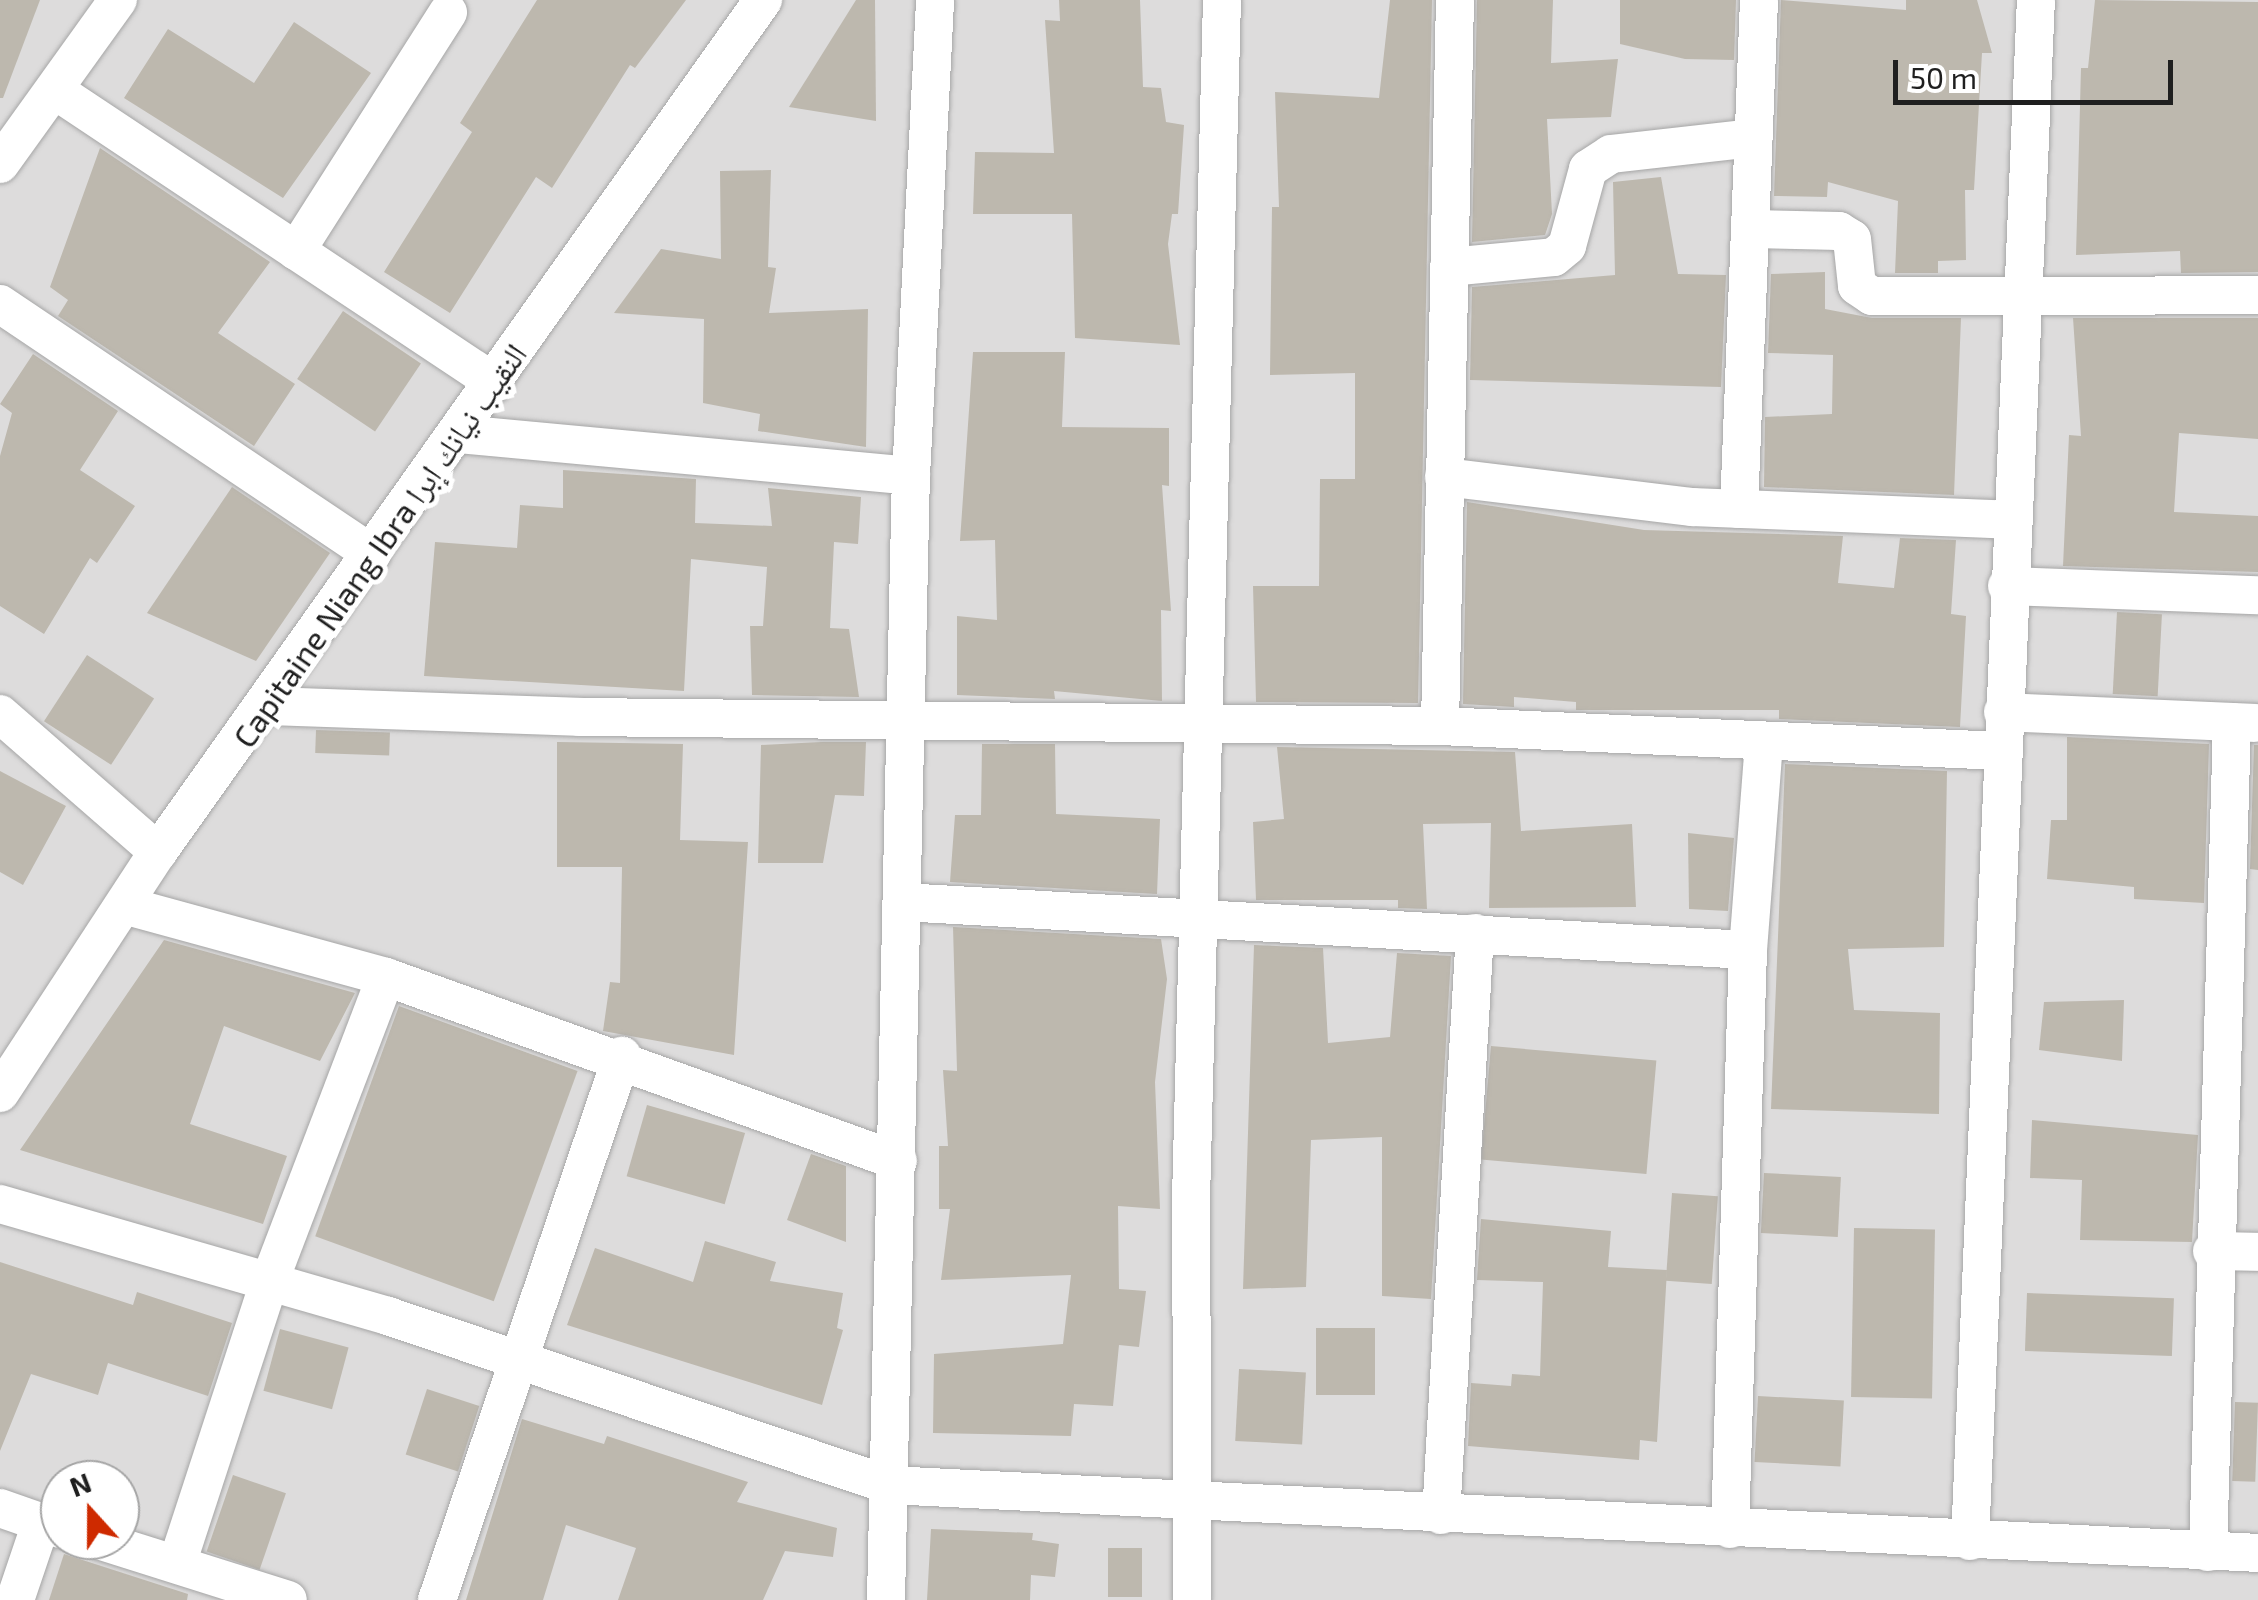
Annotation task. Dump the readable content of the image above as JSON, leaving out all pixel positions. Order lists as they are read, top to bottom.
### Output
{
  "streets": {
    "street": ["Capitaine Niang Ibra النقيب نيانك إبرا"]
  },
  "scale_bar": "50 m",
  "north": "top"
}
